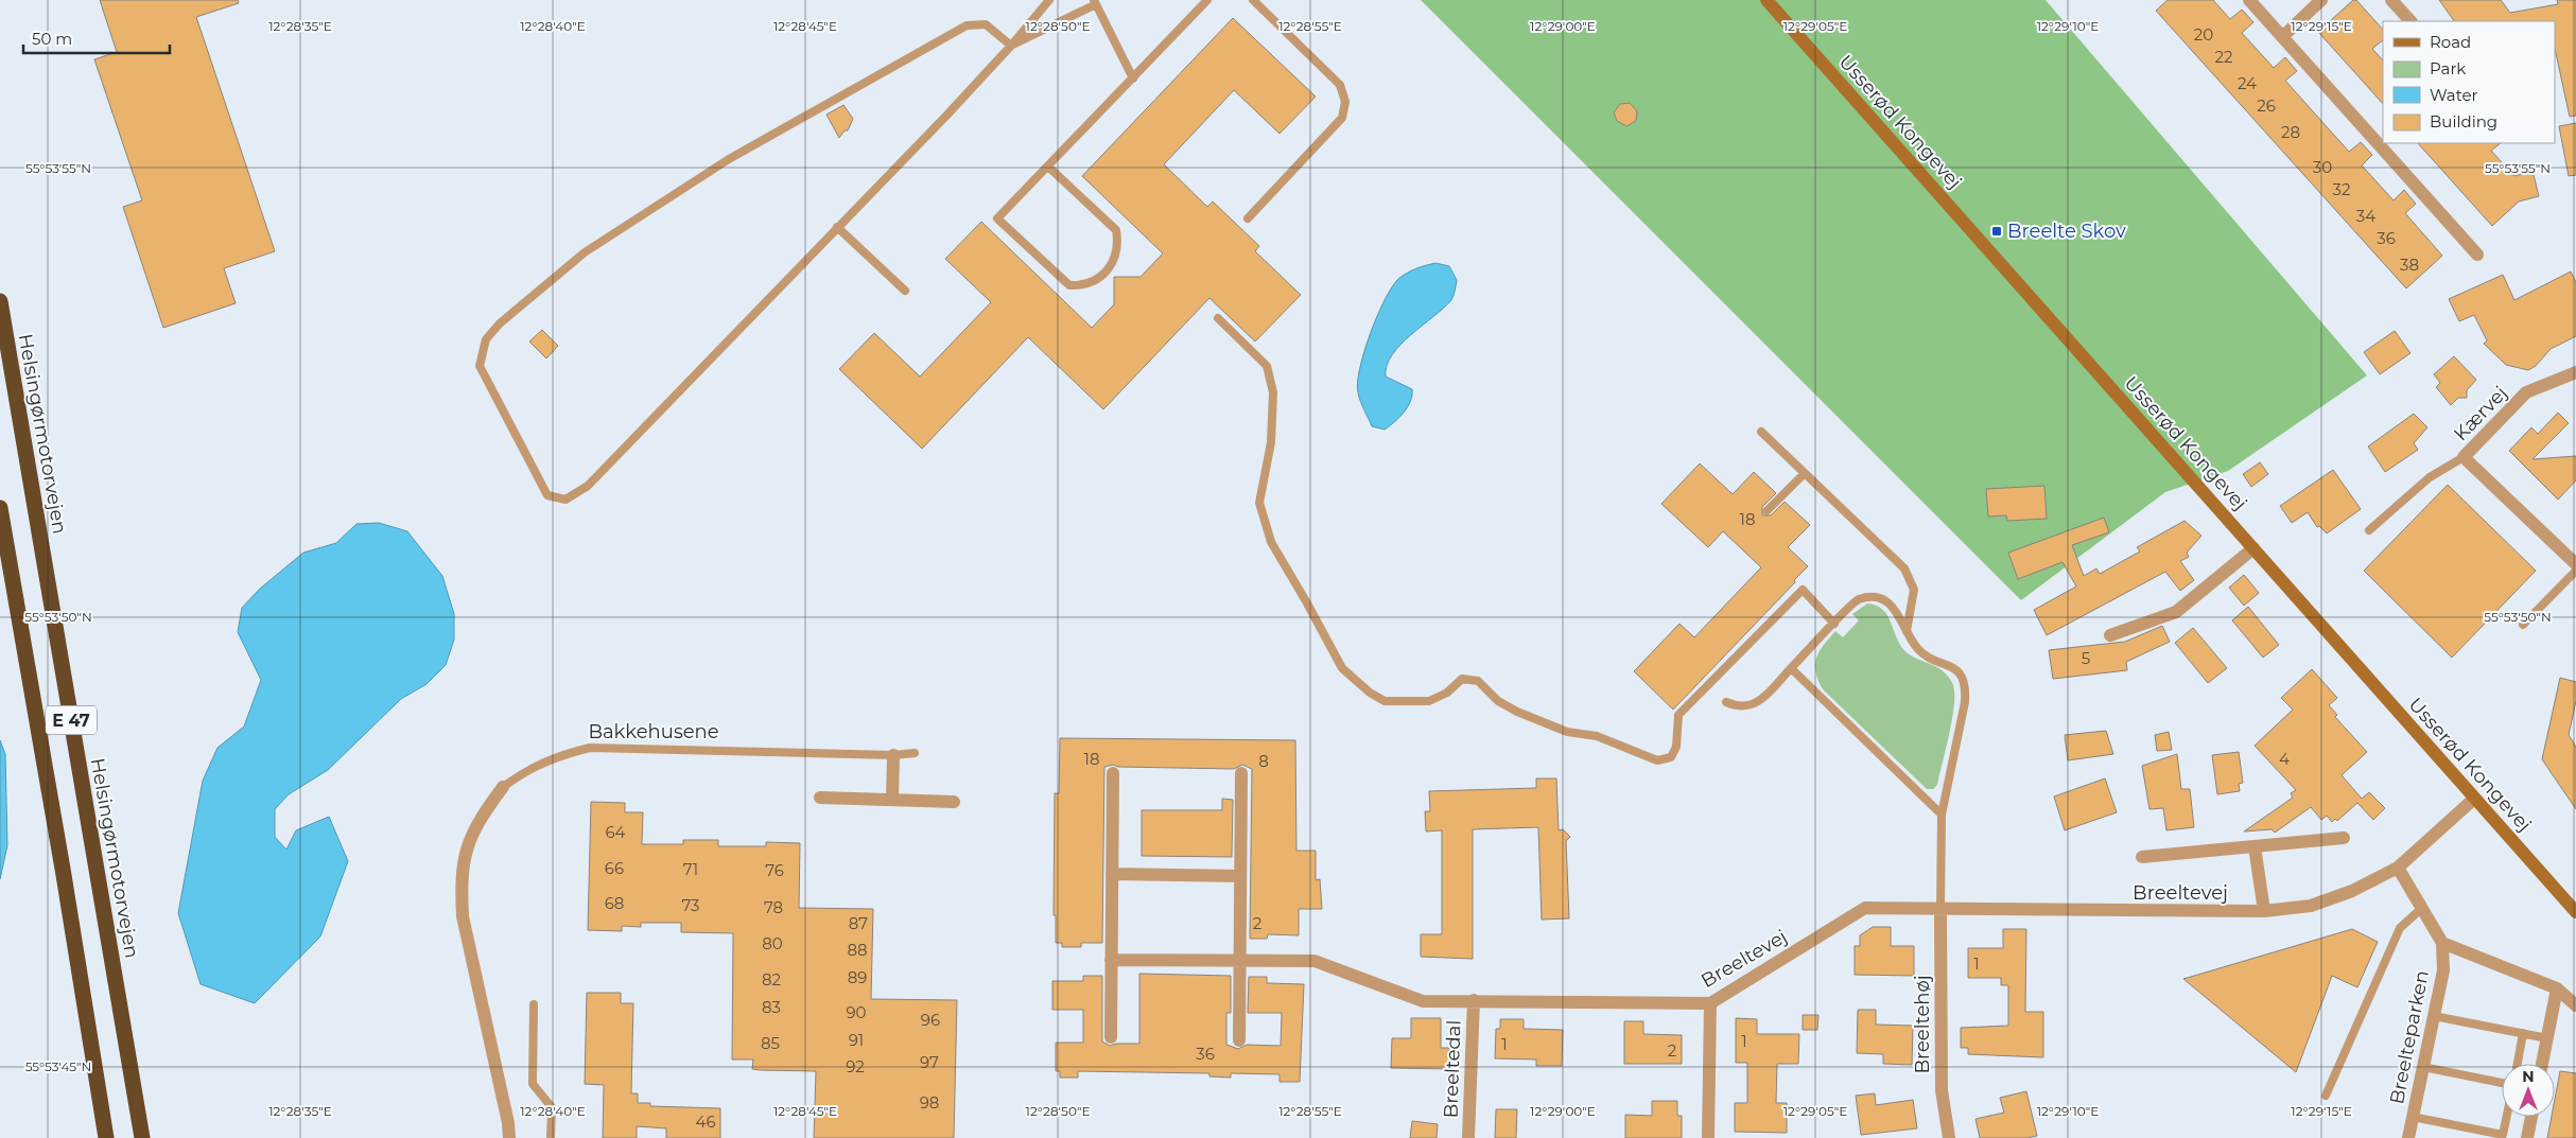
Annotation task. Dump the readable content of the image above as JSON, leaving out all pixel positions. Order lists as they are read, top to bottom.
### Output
{
  "streets": {
    "highway": ["Helsingørmotorvejen", "E 47"],
    "main road": ["Usserød Kongevej"],
    "street": [
      "Kærvej",
      "Bakkehusene",
      "Breeltevej",
      "Breeltehøj",
      "Breelteparken",
      "Breeltedal"
    ]
  },
  "crossings": [
    ["Usserød Kongevej", "Breeltevej"],
    ["Breeltevej", "Breeltehøj"],
    ["Breeltevej", "Breelteparken"],
    ["Breeltevej", "Breeltedal"]
  ],
  "places": {
    "transit": ["Breelte Skov"]
  },
  "house_numbers": [
    "20",
    "22",
    "24",
    "26",
    "28",
    "30",
    "32",
    "34",
    "36",
    "38",
    "18",
    "5",
    "18",
    "4",
    "8",
    "64",
    "66",
    "71",
    "76",
    "68",
    "73",
    "78",
    "87",
    "2",
    "80",
    "88",
    "1",
    "89",
    "82",
    "83",
    "90",
    "96",
    "91",
    "1",
    "85",
    "1",
    "2",
    "36",
    "97",
    "92",
    "98",
    "46"
  ],
  "legend": [
    "Road",
    "Park",
    "Water",
    "Building"
  ],
  "scale_bar": "50 m",
  "north": "top",
  "coordinates": [
    "12°28'35\"E",
    "12°28'40\"E",
    "12°28'45\"E",
    "12°28'50\"E",
    "12°28'55\"E",
    "12°29'00\"E",
    "12°29'05\"E",
    "12°29'10\"E",
    "12°29'15\"E",
    "55°53'55\"N",
    "55°53'50\"N",
    "55°53'45\"N"
  ]
}
